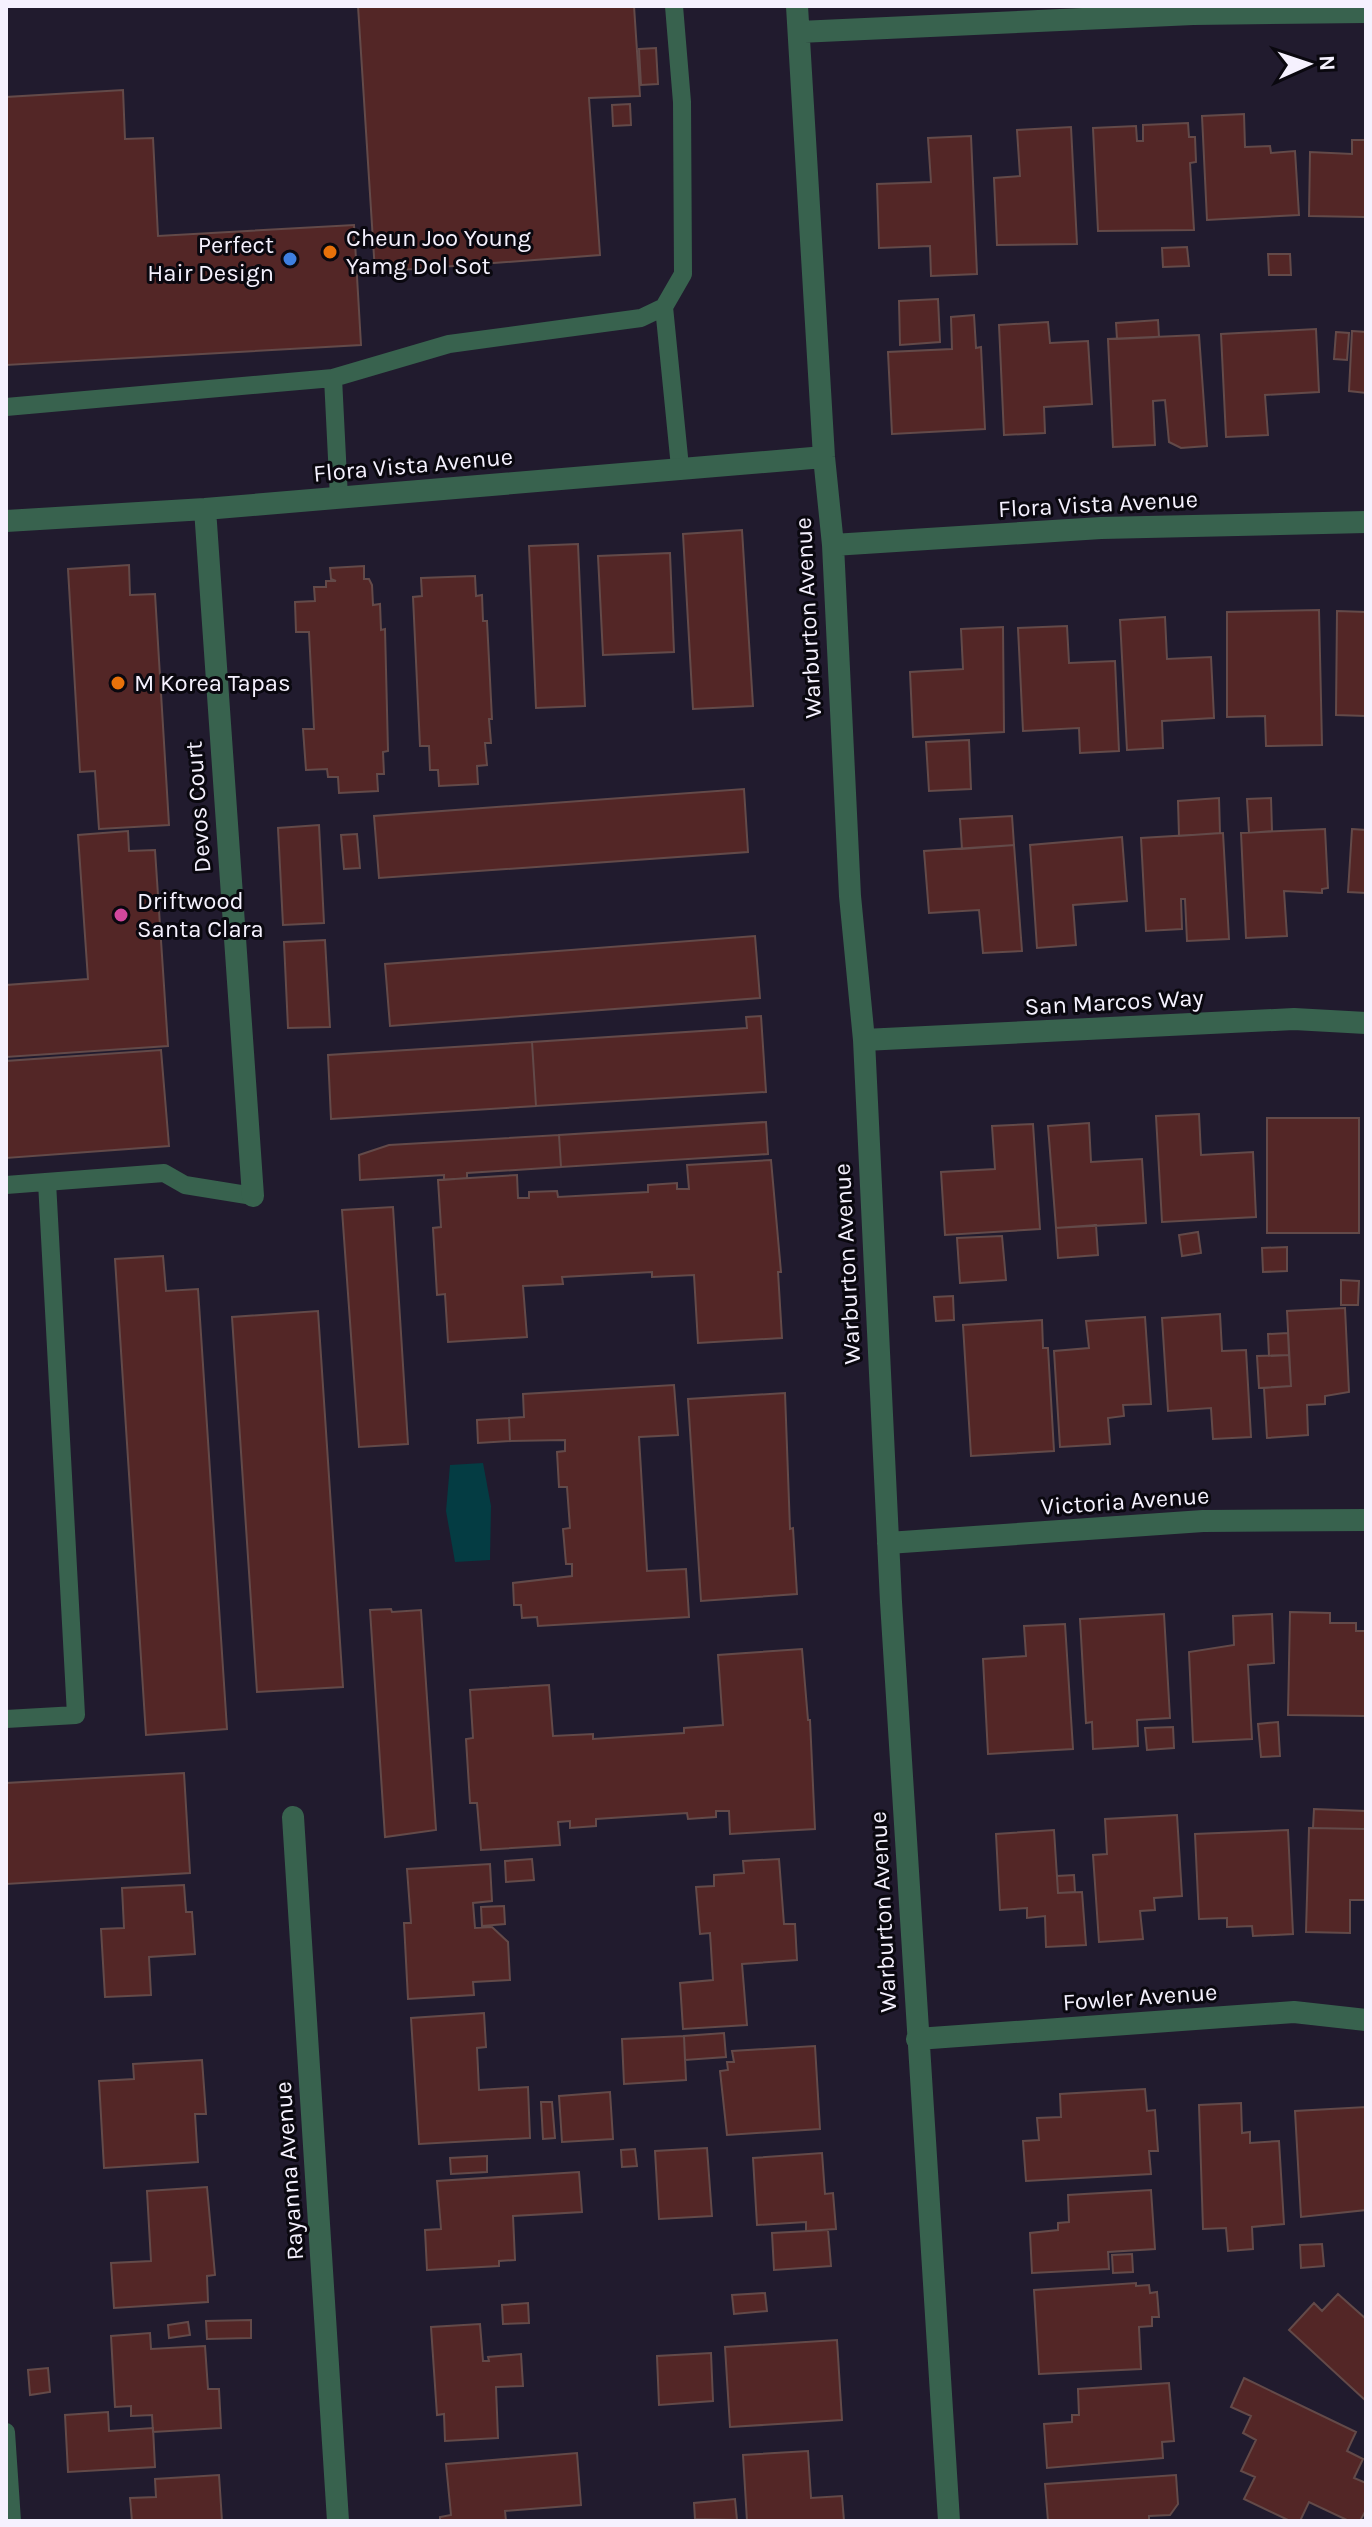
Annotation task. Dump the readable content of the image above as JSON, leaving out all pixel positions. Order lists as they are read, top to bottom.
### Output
{
  "streets": {
    "street": [
      "Flora Vista Avenue",
      "Warburton Avenue",
      "Devos Court",
      "San Marcos Way",
      "Victoria Avenue",
      "Fowler Avenue",
      "Rayanna Avenue"
    ]
  },
  "crossings": [
    ["Flora Vista Avenue", "Warburton Avenue"],
    ["Flora Vista Avenue", "Devos Court"],
    ["Warburton Avenue", "San Marcos Way"],
    ["Warburton Avenue", "Victoria Avenue"],
    ["Warburton Avenue", "Fowler Avenue"]
  ],
  "places": [
    "Cheun Joo Young Yamg Dol Sot",
    "Perfect Hair Design",
    "M Korea Tapas",
    "Driftwood Santa Clara"
  ],
  "north": "right"
}
